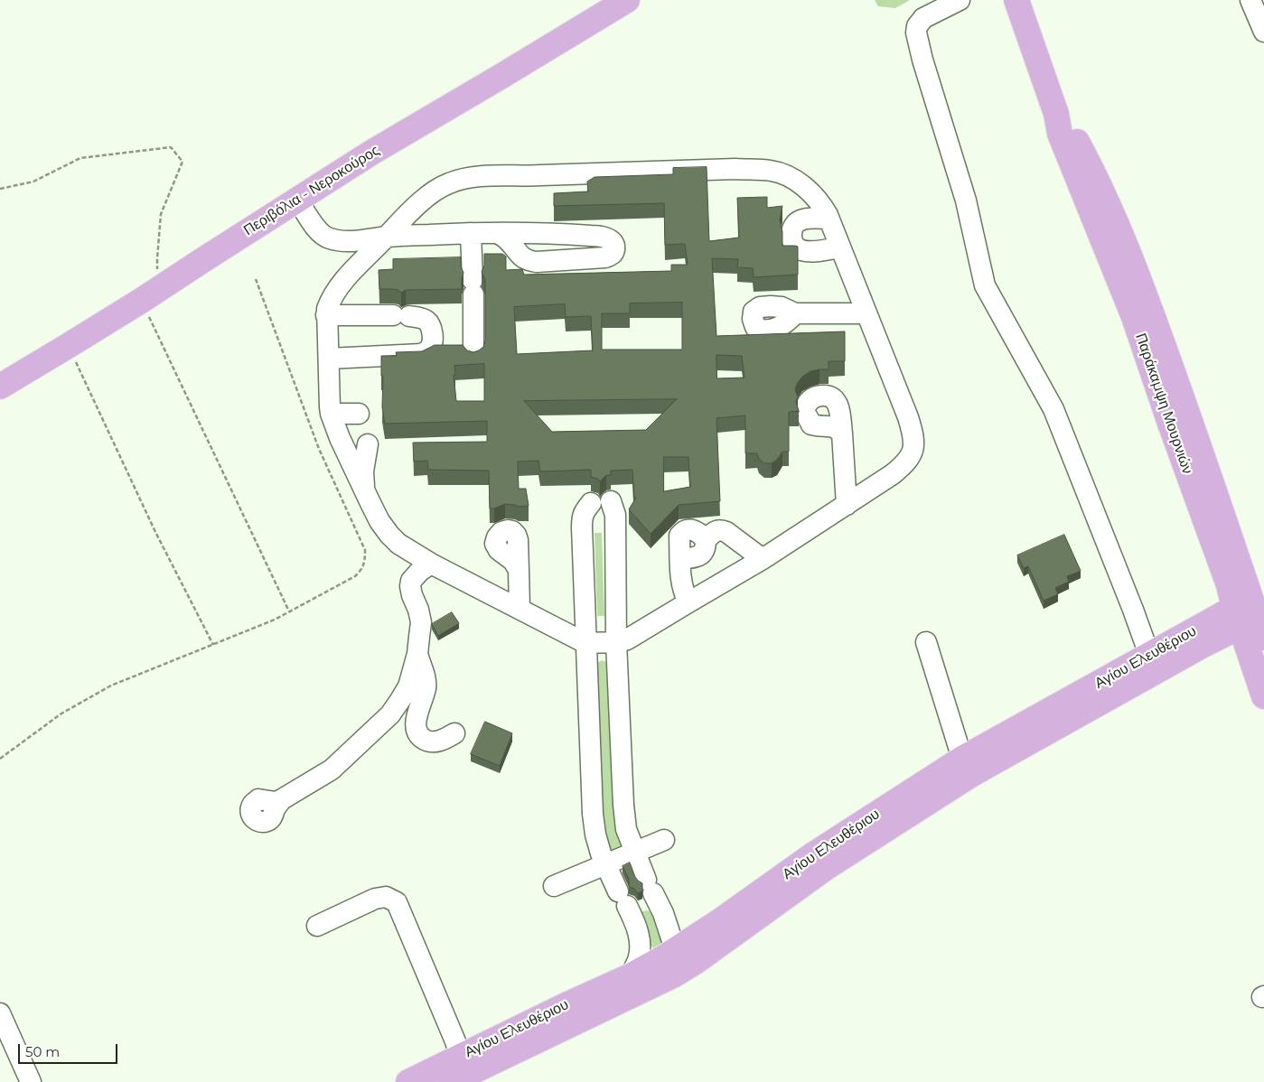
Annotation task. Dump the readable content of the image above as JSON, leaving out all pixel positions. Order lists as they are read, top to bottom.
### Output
{
  "streets": {
    "main road": ["Περιβόλια - Νεροκούρος", "Παράκαμψη Μουρνιών", "Αγίου Ελευθέριου"]
  },
  "crossings": [
    ["Παράκαμψη Μουρνιών", "Αγίου Ελευθέριου"]
  ],
  "scale_bar": "50 m"
}
